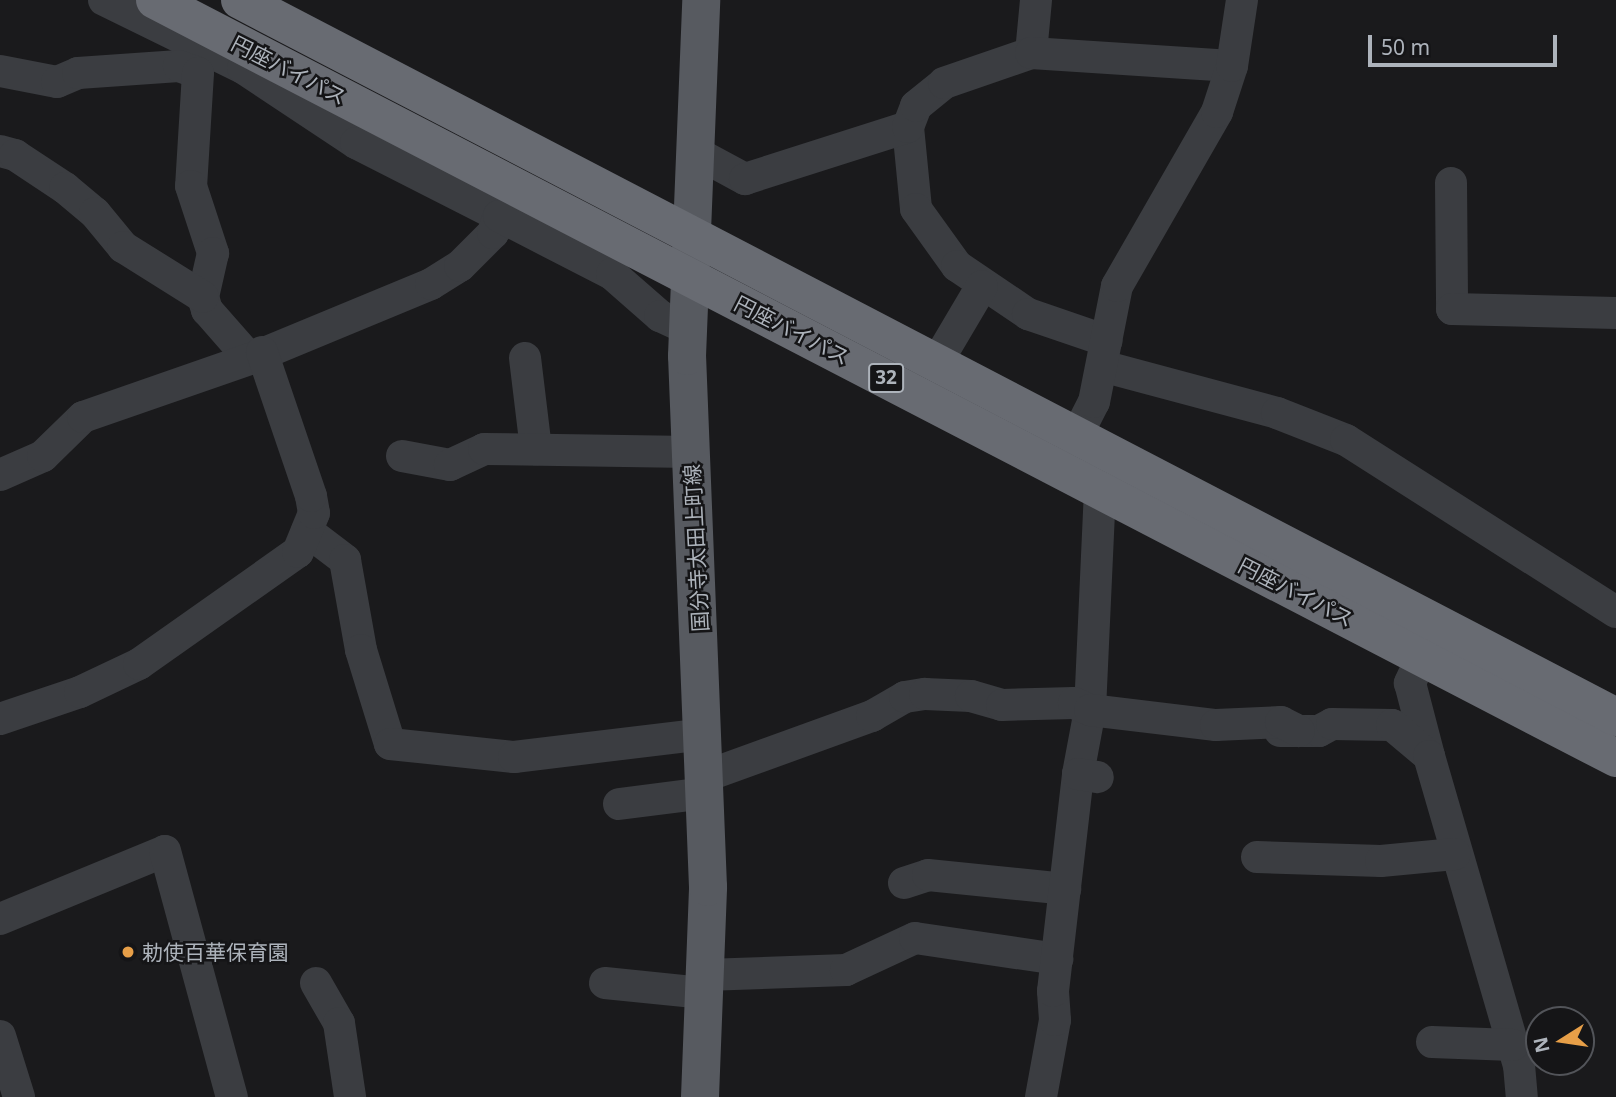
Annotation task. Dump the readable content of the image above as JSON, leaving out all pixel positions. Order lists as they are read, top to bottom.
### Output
{
  "streets": {
    "highway": ["円座バイパス", "32"],
    "main road": ["国分寺太田上町線"]
  },
  "crossings": [
    ["円座バイパス", "国分寺太田上町線"]
  ],
  "places": ["勅使百華保育園"],
  "scale_bar": "50 m",
  "north": "left"
}
